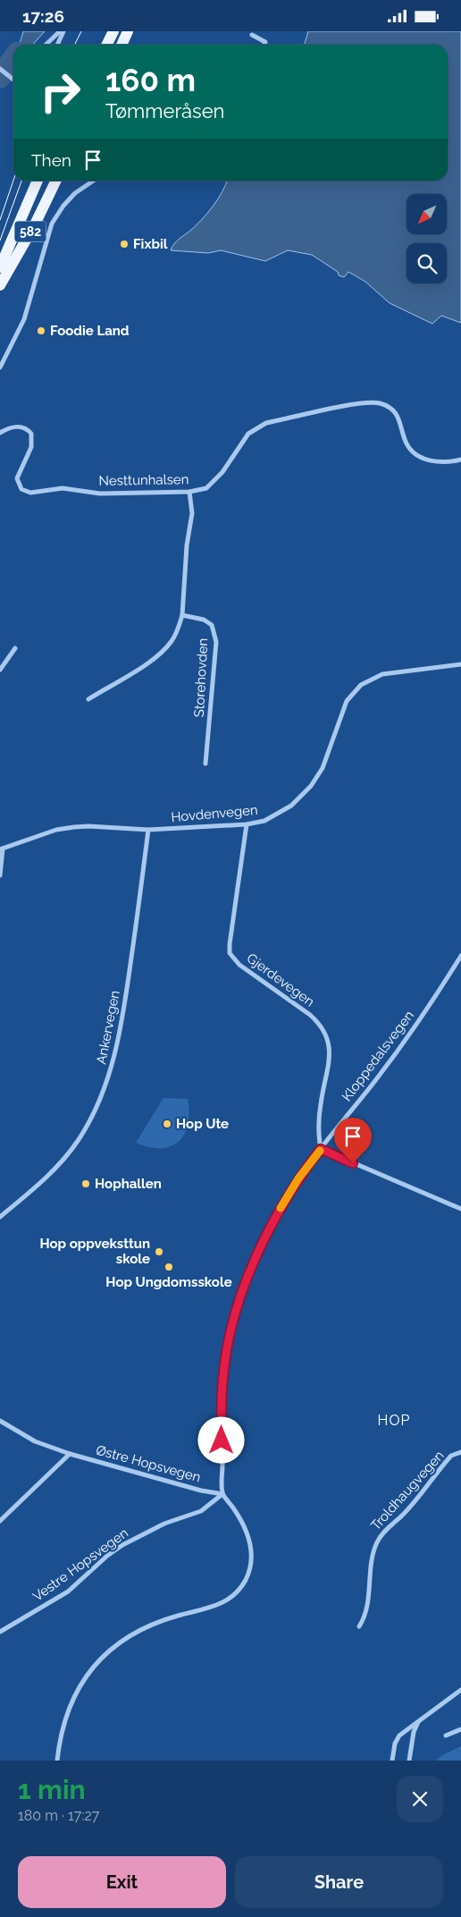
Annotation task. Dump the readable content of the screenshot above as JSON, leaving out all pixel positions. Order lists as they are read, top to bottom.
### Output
{
  "streets": {
    "main road": ["582"],
    "street": [
      "Nesttunhalsen",
      "Storehovden",
      "Hovdenvegen",
      "Gjerdevegen",
      "Ankervegen",
      "Kloppedalsvegen",
      "Østre Hopsvegen",
      "Troldhaugvegen",
      "Vestre Hopsvegen"
    ]
  },
  "crossings": [
    ["Nesttunhalsen", "Storehovden"],
    ["Hovdenvegen", "Gjerdevegen"],
    ["Hovdenvegen", "Ankervegen"],
    ["Gjerdevegen", "Kloppedalsvegen"],
    ["Kloppedalsvegen", "Østre Hopsvegen"],
    ["Kloppedalsvegen", "Vestre Hopsvegen"],
    ["Østre Hopsvegen", "Vestre Hopsvegen"]
  ],
  "districts": ["HOP"],
  "places": [
    "Fixbil",
    "Foodie Land",
    "Hop Ute",
    "Hophallen",
    "Hop oppveksttun skole",
    "Hop Ungdomsskole"
  ],
  "north": "bottom left",
  "page": {
    "status": "17:26",
    "turn": ["160 m", "Tømmeråsen"],
    "then": "Then",
    "heading": ["1 min", "180 m · 17:27"],
    "buttons": ["Exit", "Share"]
  }
}
